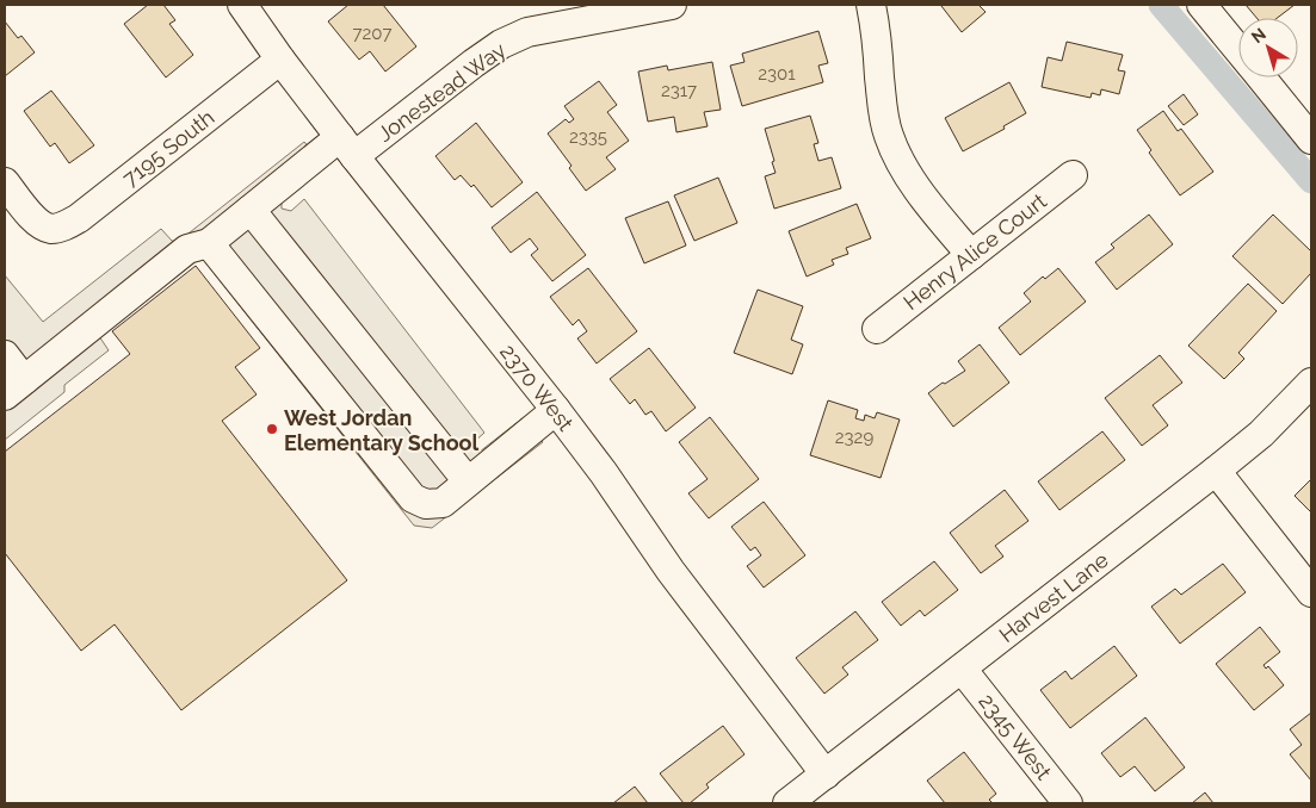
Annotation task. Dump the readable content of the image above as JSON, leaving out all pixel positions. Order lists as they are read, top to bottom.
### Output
{
  "streets": {
    "street": [
      "Jonestead Way",
      "7195 South",
      "Henry Alice Court",
      "2370 West",
      "Harvest Lane",
      "2345 West"
    ]
  },
  "crossings": [
    ["Jonestead Way", "2370 West"],
    ["7195 South", "2370 West"],
    ["2370 West", "Harvest Lane"],
    ["Harvest Lane", "2345 West"]
  ],
  "places": ["West Jordan Elementary School"],
  "house_numbers": [
    "7207",
    "2301",
    "2317",
    "2335",
    "2329"
  ],
  "north": "top left"
}
